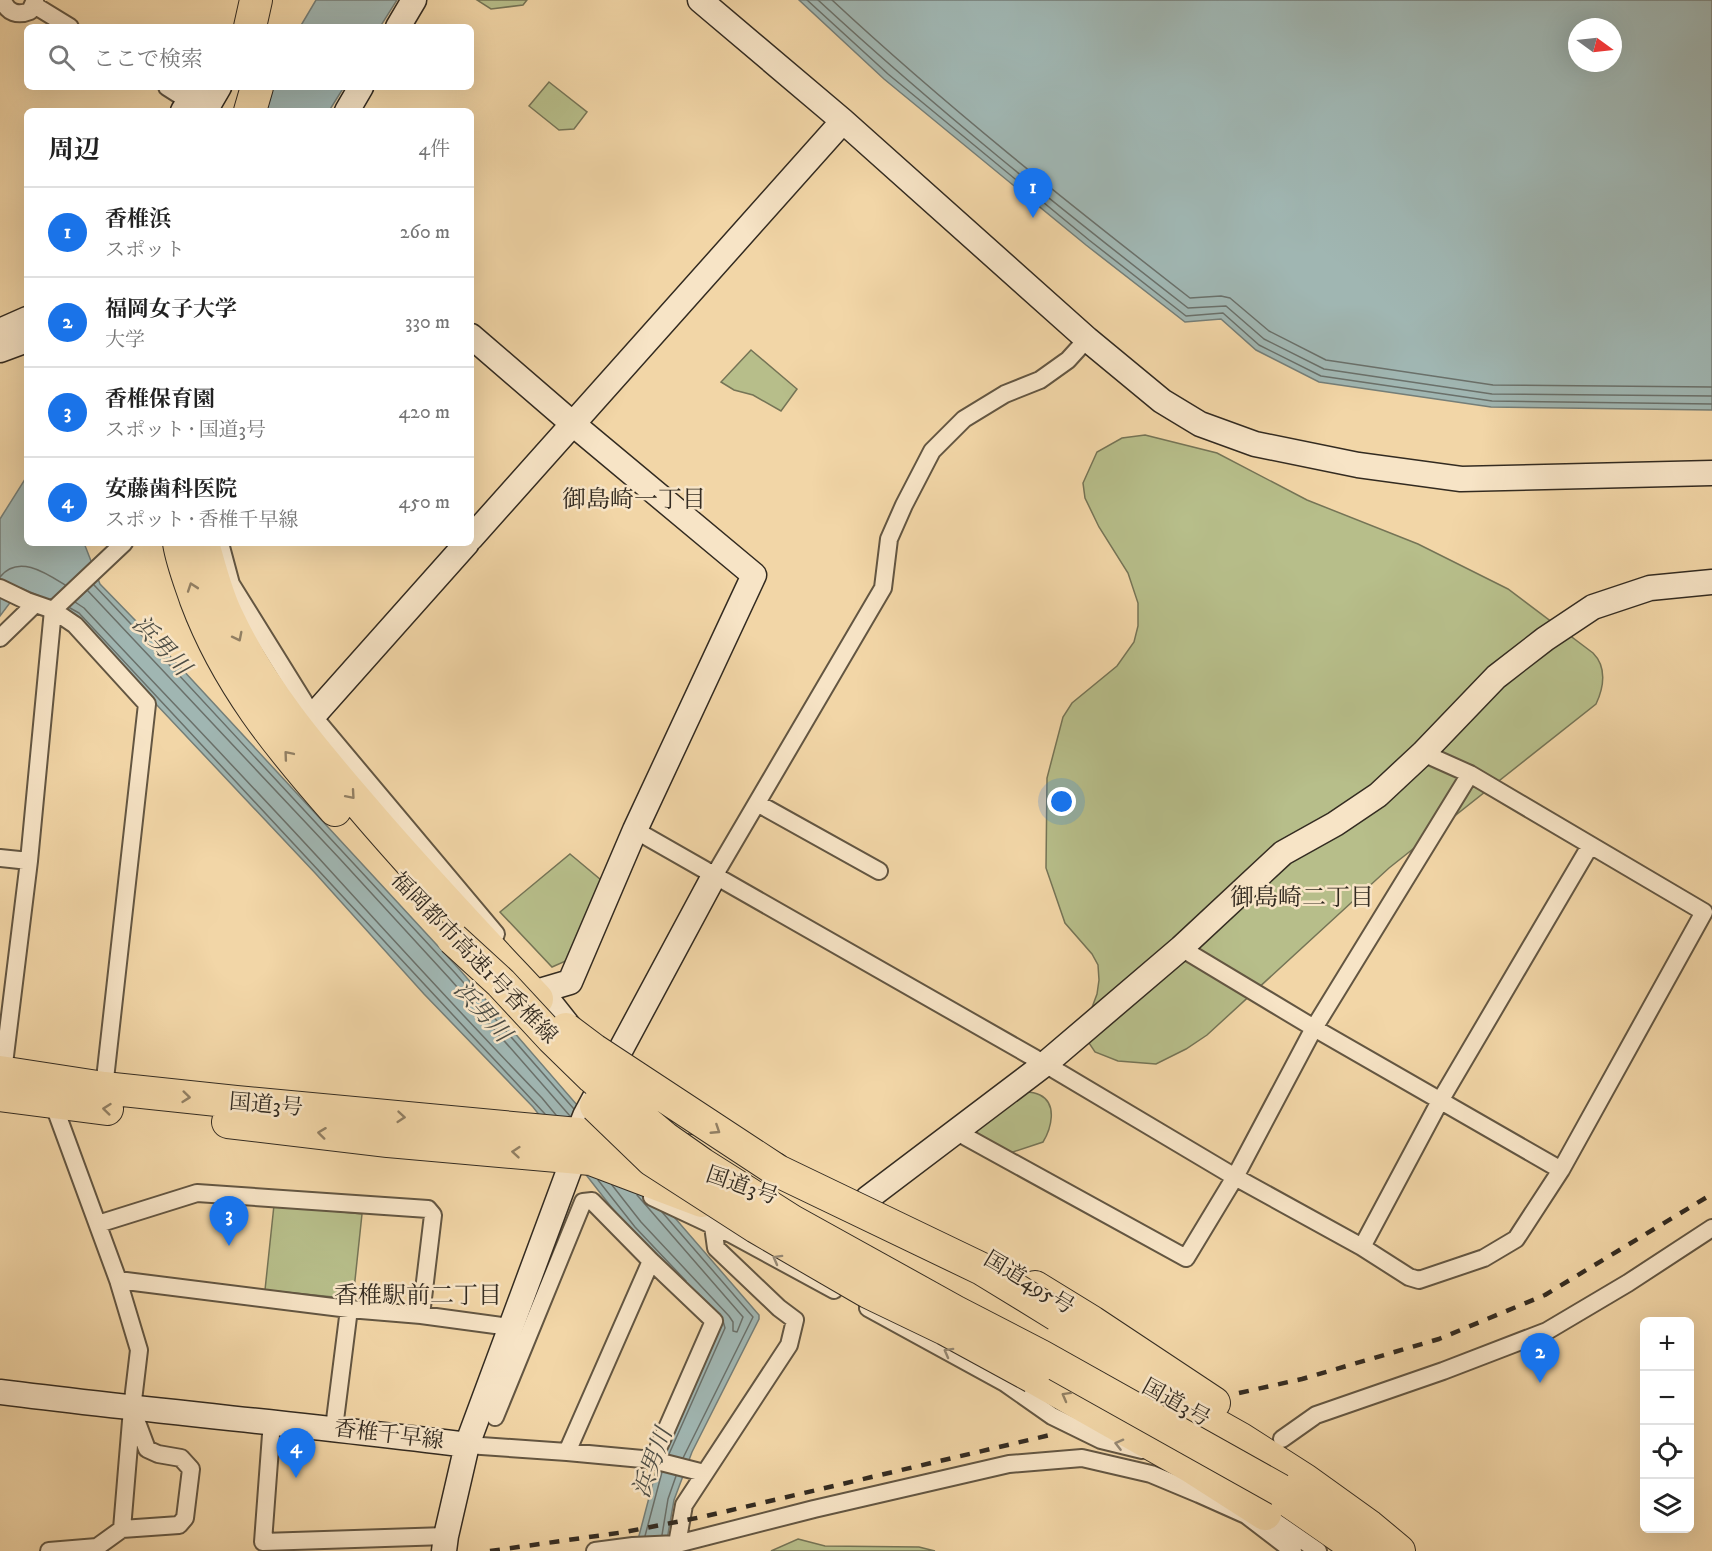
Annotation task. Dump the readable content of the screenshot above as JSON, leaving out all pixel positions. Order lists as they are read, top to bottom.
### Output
{
  "streets": {
    "highway": ["福岡都市高速1号香椎線", "国道3号", "国道495号"],
    "street": ["香椎千早線"]
  },
  "crossings": [
    ["国道3号", "国道495号"]
  ],
  "districts": ["御島崎一丁目", "御島崎二丁目", "香椎駅前二丁目"],
  "water": ["浜男川"],
  "north": "right",
  "page": {
    "search": "ここで検索",
    "heading": ["周辺", "4件"],
    "pins": [
      "1",
      "3",
      "2",
      "4"
    ],
    "list": [
      {
        "mark": "1",
        "name": "香椎浜",
        "note": "スポット",
        "value": "260 m"
      },
      {
        "mark": "2",
        "name": "福岡女子大学",
        "note": "大学",
        "value": "330 m"
      },
      {
        "mark": "3",
        "name": "香椎保育園",
        "note": "スポット · 国道3号",
        "value": "420 m"
      },
      {
        "mark": "4",
        "name": "安藤歯科医院",
        "note": "スポット · 香椎千早線",
        "value": "450 m"
      }
    ],
    "map_buttons": ["+", "−"]
  }
}
